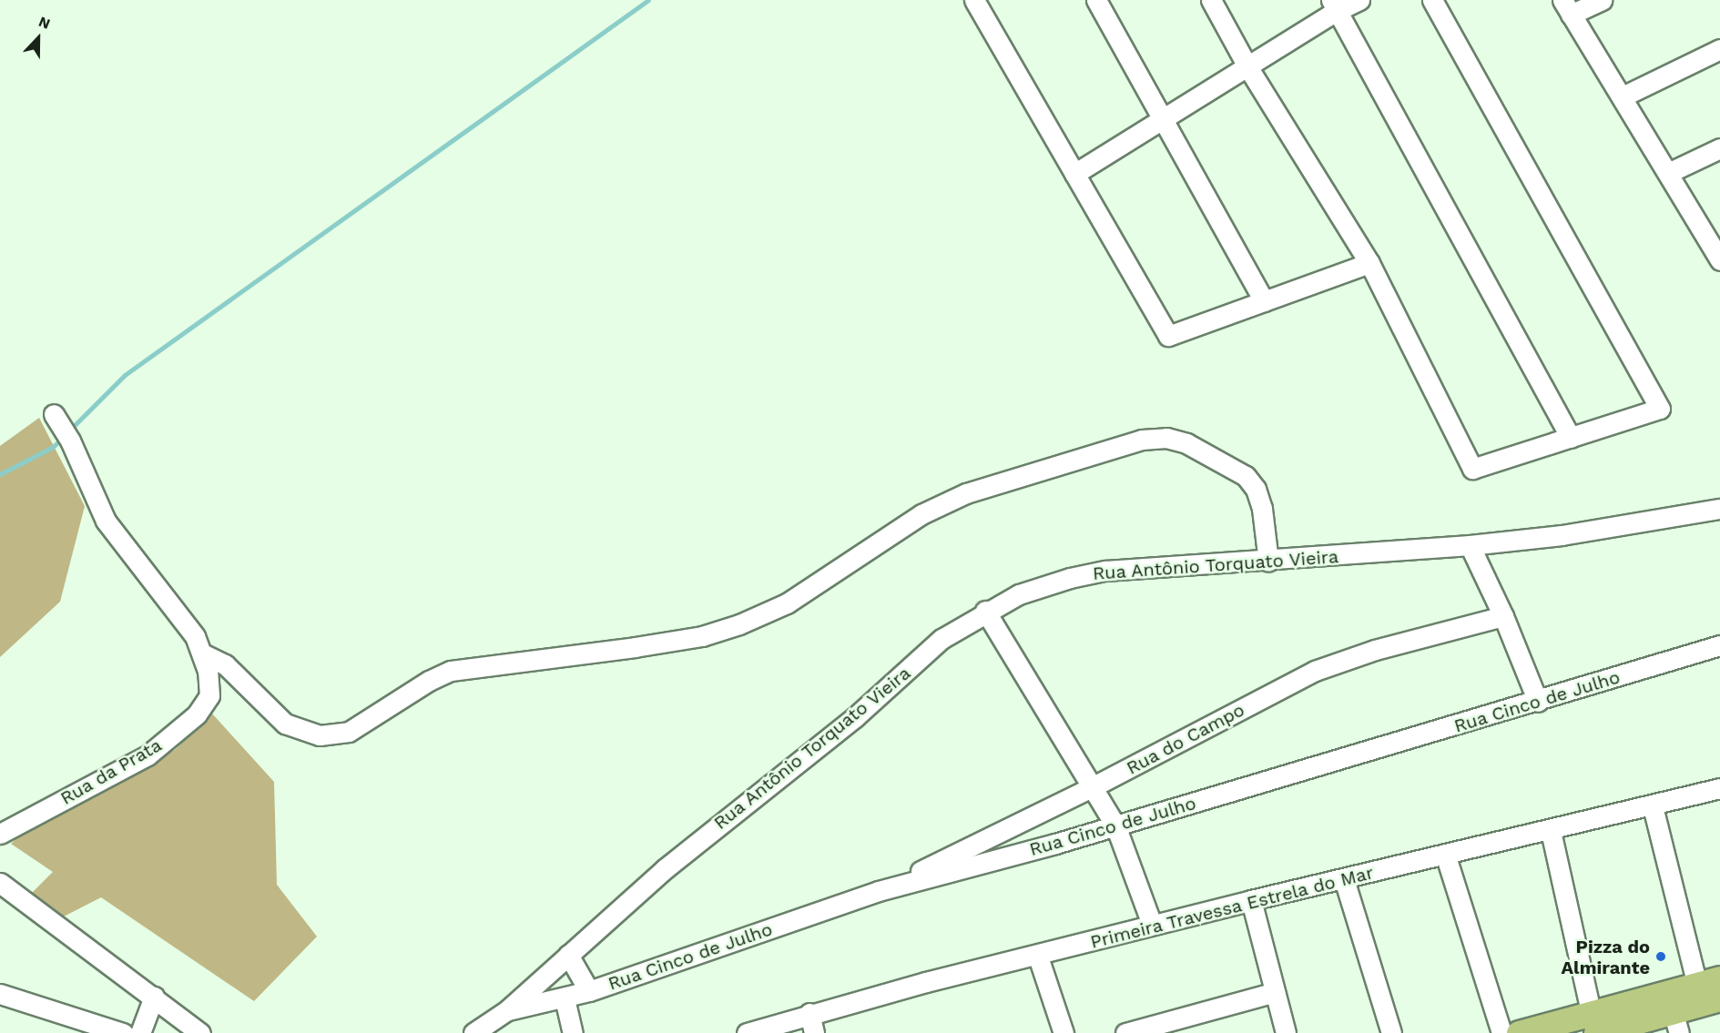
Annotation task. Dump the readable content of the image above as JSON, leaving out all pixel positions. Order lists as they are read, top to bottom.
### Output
{
  "streets": {
    "street": [
      "Rua Antônio Torquato Vieira",
      "Rua Cinco de Julho",
      "Rua do Campo",
      "Rua da Prata",
      "Primeira Travessa Estrela do Mar"
    ]
  },
  "crossings": [
    ["Rua Antônio Torquato Vieira", "Rua Cinco de Julho"],
    ["Rua Cinco de Julho", "Rua do Campo"]
  ],
  "places": ["Pizza do Almirante"],
  "north": "top"
}
